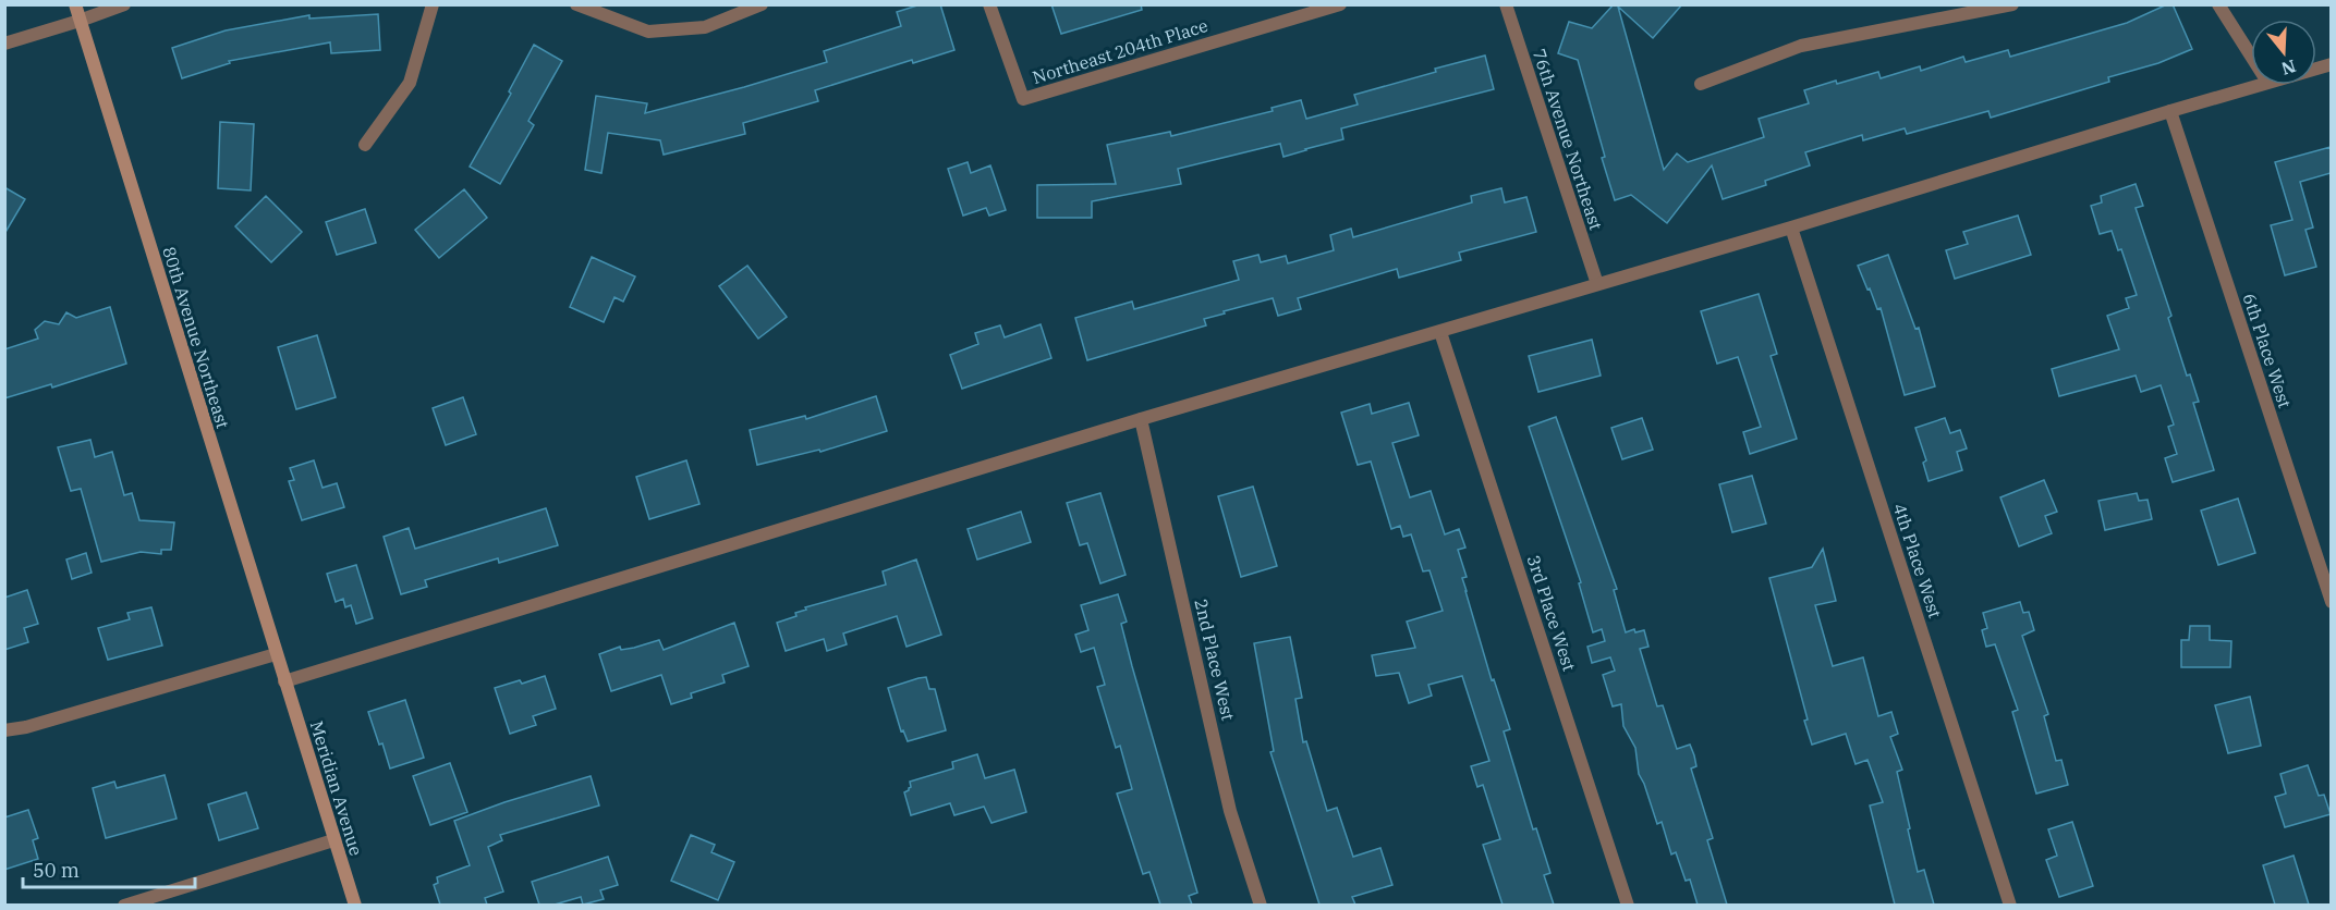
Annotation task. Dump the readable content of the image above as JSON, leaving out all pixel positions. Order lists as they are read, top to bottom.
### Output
{
  "streets": {
    "main road": ["80th Avenue Northeast", "Meridian Avenue"],
    "street": [
      "Northeast 204th Place",
      "76th Avenue Northeast",
      "6th Place West",
      "4th Place West",
      "3rd Place West",
      "2nd Place West"
    ]
  },
  "crossings": [
    ["80th Avenue Northeast", "Meridian Avenue"]
  ],
  "scale_bar": "50 m",
  "north": "bottom"
}
